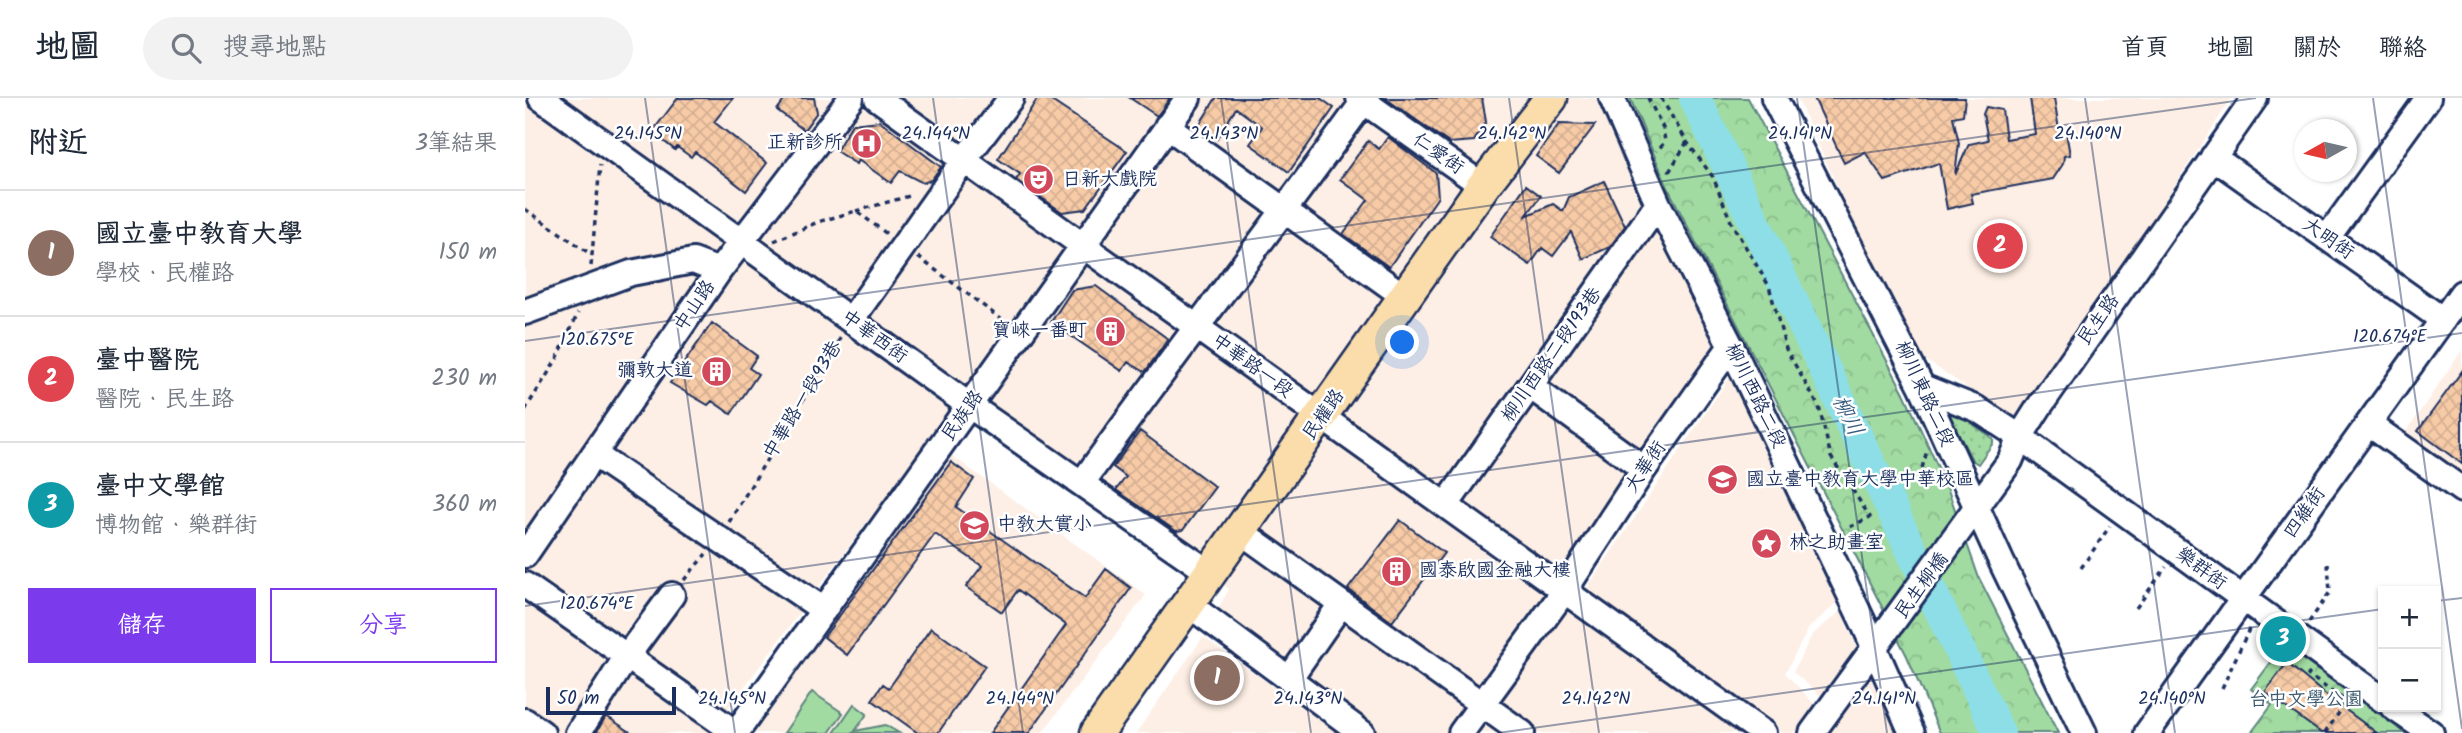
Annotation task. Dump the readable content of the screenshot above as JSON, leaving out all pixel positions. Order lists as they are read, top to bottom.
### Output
{
  "streets": {
    "main road": ["民權路"],
    "street": [
      "仁愛街",
      "大明街",
      "中山路",
      "民生路",
      "中華西街",
      "柳川西路二段193巷",
      "中華路一段",
      "柳川東路二段",
      "柳川西路二段",
      "中華路一段93巷",
      "民族路",
      "大華街",
      "四維街",
      "樂群街",
      "民生柳橋"
    ]
  },
  "crossings": [
    ["仁愛街", "民權路"],
    ["大明街", "民生路"],
    ["大明街", "四維街"],
    ["中山路", "中華西街"],
    ["民生路", "柳川東路二段"],
    ["民生路", "樂群街"],
    ["民生路", "民生柳橋"],
    ["中華西街", "中華路一段93巷"],
    ["中華西街", "民權路"],
    ["中華西街", "民族路"],
    ["柳川西路二段193巷", "中華路一段"],
    ["柳川西路二段193巷", "柳川西路二段"],
    ["中華路一段", "中華路一段93巷"],
    ["中華路一段", "民權路"],
    ["中華路一段", "民族路"],
    ["中華路一段", "大華街"],
    ["柳川東路二段", "樂群街"],
    ["柳川西路二段", "大華街"],
    ["柳川西路二段", "民生柳橋"],
    ["四維街", "樂群街"]
  ],
  "water": ["柳川"],
  "parks": ["台中文學公園"],
  "places": {
    "hospital": ["正新診所"],
    "theatre": ["日新大戲院"],
    "building": ["寶崍一番町", "彌敦大道", "國泰啟國金融大樓"],
    "school or university": ["國立臺中教育大學中華校區", "中教大實小"],
    "place": ["林之助畫室"]
  },
  "scale_bar": "50 m",
  "north": "left",
  "page": {
    "header": "地圖",
    "search": "搜尋地點",
    "nav": [
      "首頁",
      "地圖",
      "關於",
      "聯絡"
    ],
    "heading": ["附近", "3筆結果"],
    "list": [
      {
        "mark": "1",
        "name": "國立臺中教育大學",
        "note": "學校 · 民權路",
        "value": "150 m"
      },
      {
        "mark": "2",
        "name": "臺中醫院",
        "note": "醫院 · 民生路",
        "value": "230 m"
      },
      {
        "mark": "3",
        "name": "臺中文學館",
        "note": "博物館 · 樂群街",
        "value": "360 m"
      }
    ],
    "pins": ["2", "3", "1"],
    "buttons": ["儲存", "分享"],
    "map_buttons": ["+", "−"],
    "scale": "50 m"
  },
  "coordinates": [
    "24.145°N",
    "24.144°N",
    "24.143°N",
    "24.142°N",
    "24.141°N",
    "24.140°N",
    "120.674°E",
    "120.675°E"
  ]
}
